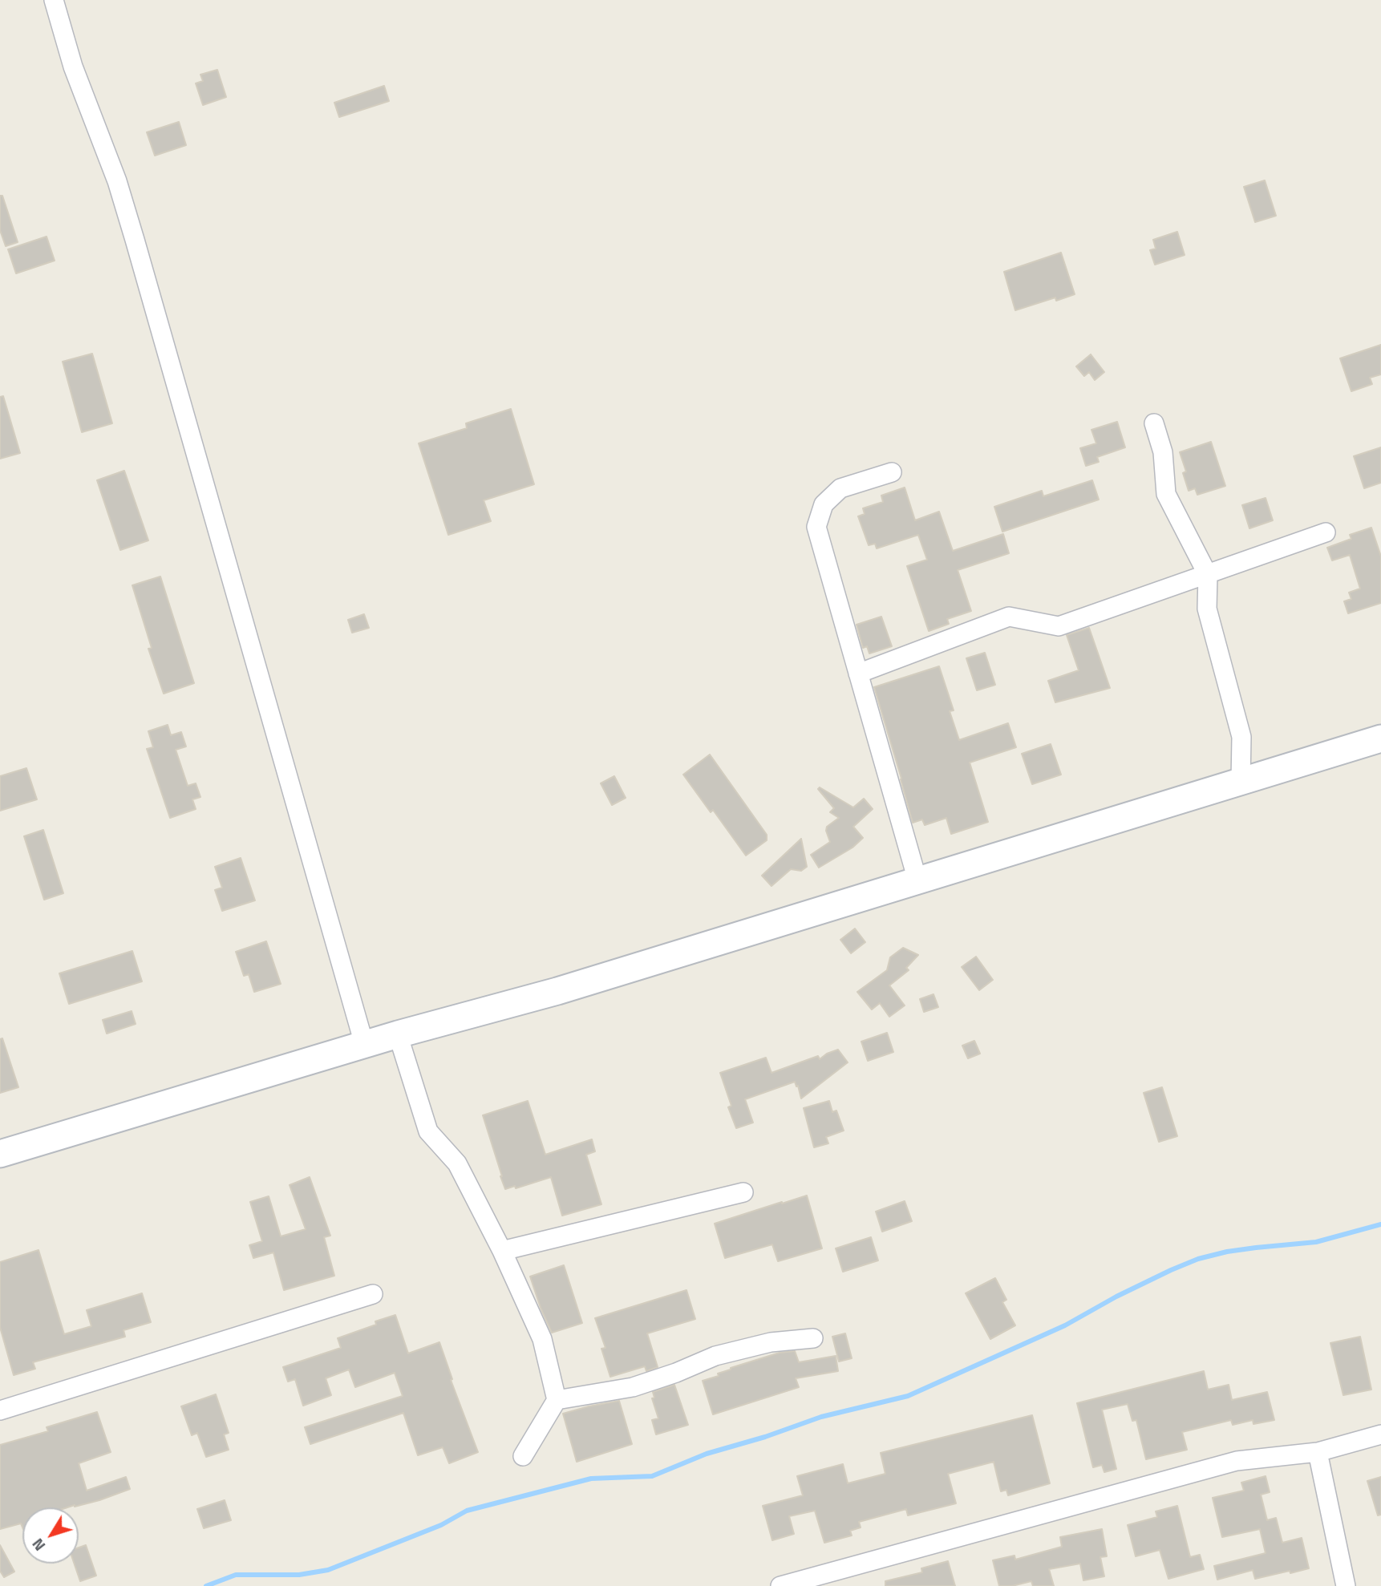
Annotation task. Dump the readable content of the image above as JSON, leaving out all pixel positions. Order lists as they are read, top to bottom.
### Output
{
  "north": "bottom left"
}
